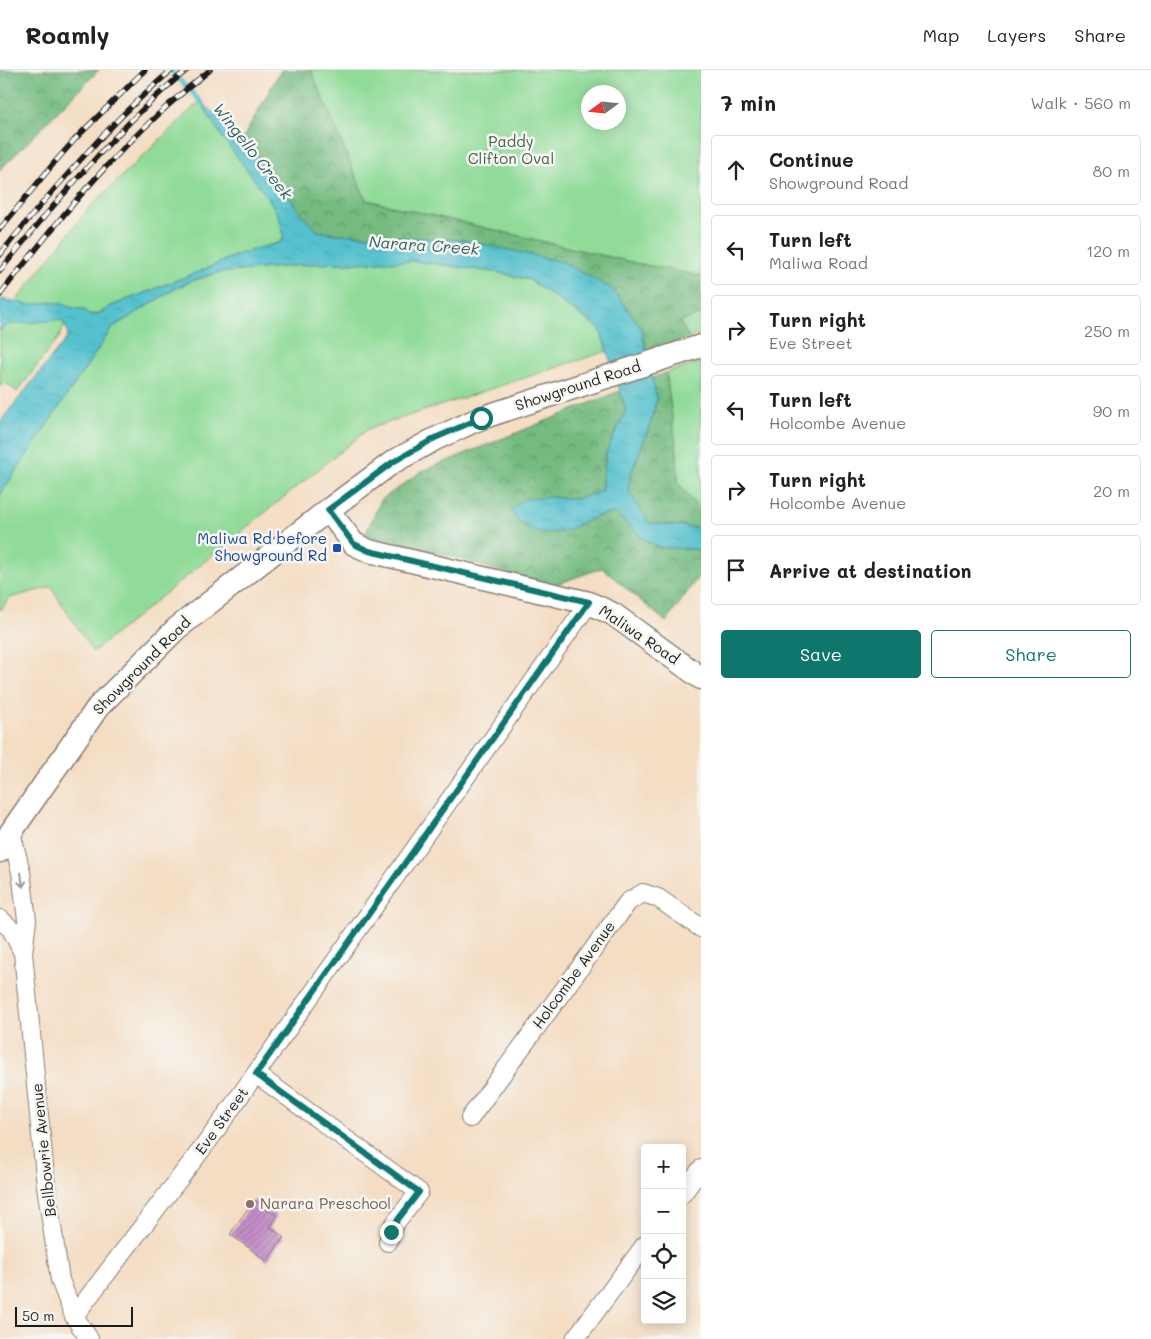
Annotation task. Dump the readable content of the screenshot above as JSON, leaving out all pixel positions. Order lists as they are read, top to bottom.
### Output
{
  "streets": {
    "street": [
      "Showground Road",
      "Maliwa Road",
      "Holcombe Avenue",
      "Eve Street",
      "Bellbowrie Avenue"
    ]
  },
  "crossings": [
    ["Showground Road", "Maliwa Road"],
    ["Showground Road", "Bellbowrie Avenue"],
    ["Maliwa Road", "Eve Street"],
    ["Eve Street", "Bellbowrie Avenue"]
  ],
  "water": ["Wingello Creek", "Narara Creek"],
  "parks": ["Paddy Clifton Oval"],
  "places": {
    "transit": ["Maliwa Rd before Showground Rd"],
    "other": ["Narara Preschool"]
  },
  "scale_bar": "50 m",
  "north": "left",
  "page": {
    "header": "Roamly",
    "nav": ["Map", "Layers", "Share"],
    "heading": ["7 min", "Walk · 560 m"],
    "list": [
      ["Continue", "Showground Road", "80 m"],
      ["Turn left", "Maliwa Road", "120 m"],
      ["Turn right", "Eve Street", "250 m"],
      ["Turn left", "Holcombe Avenue", "90 m"],
      ["Turn right", "Holcombe Avenue", "20 m"],
      "Arrive at destination"
    ],
    "buttons": ["Save", "Share"],
    "map_buttons": ["+", "−"],
    "scale": "50 m"
  }
}
